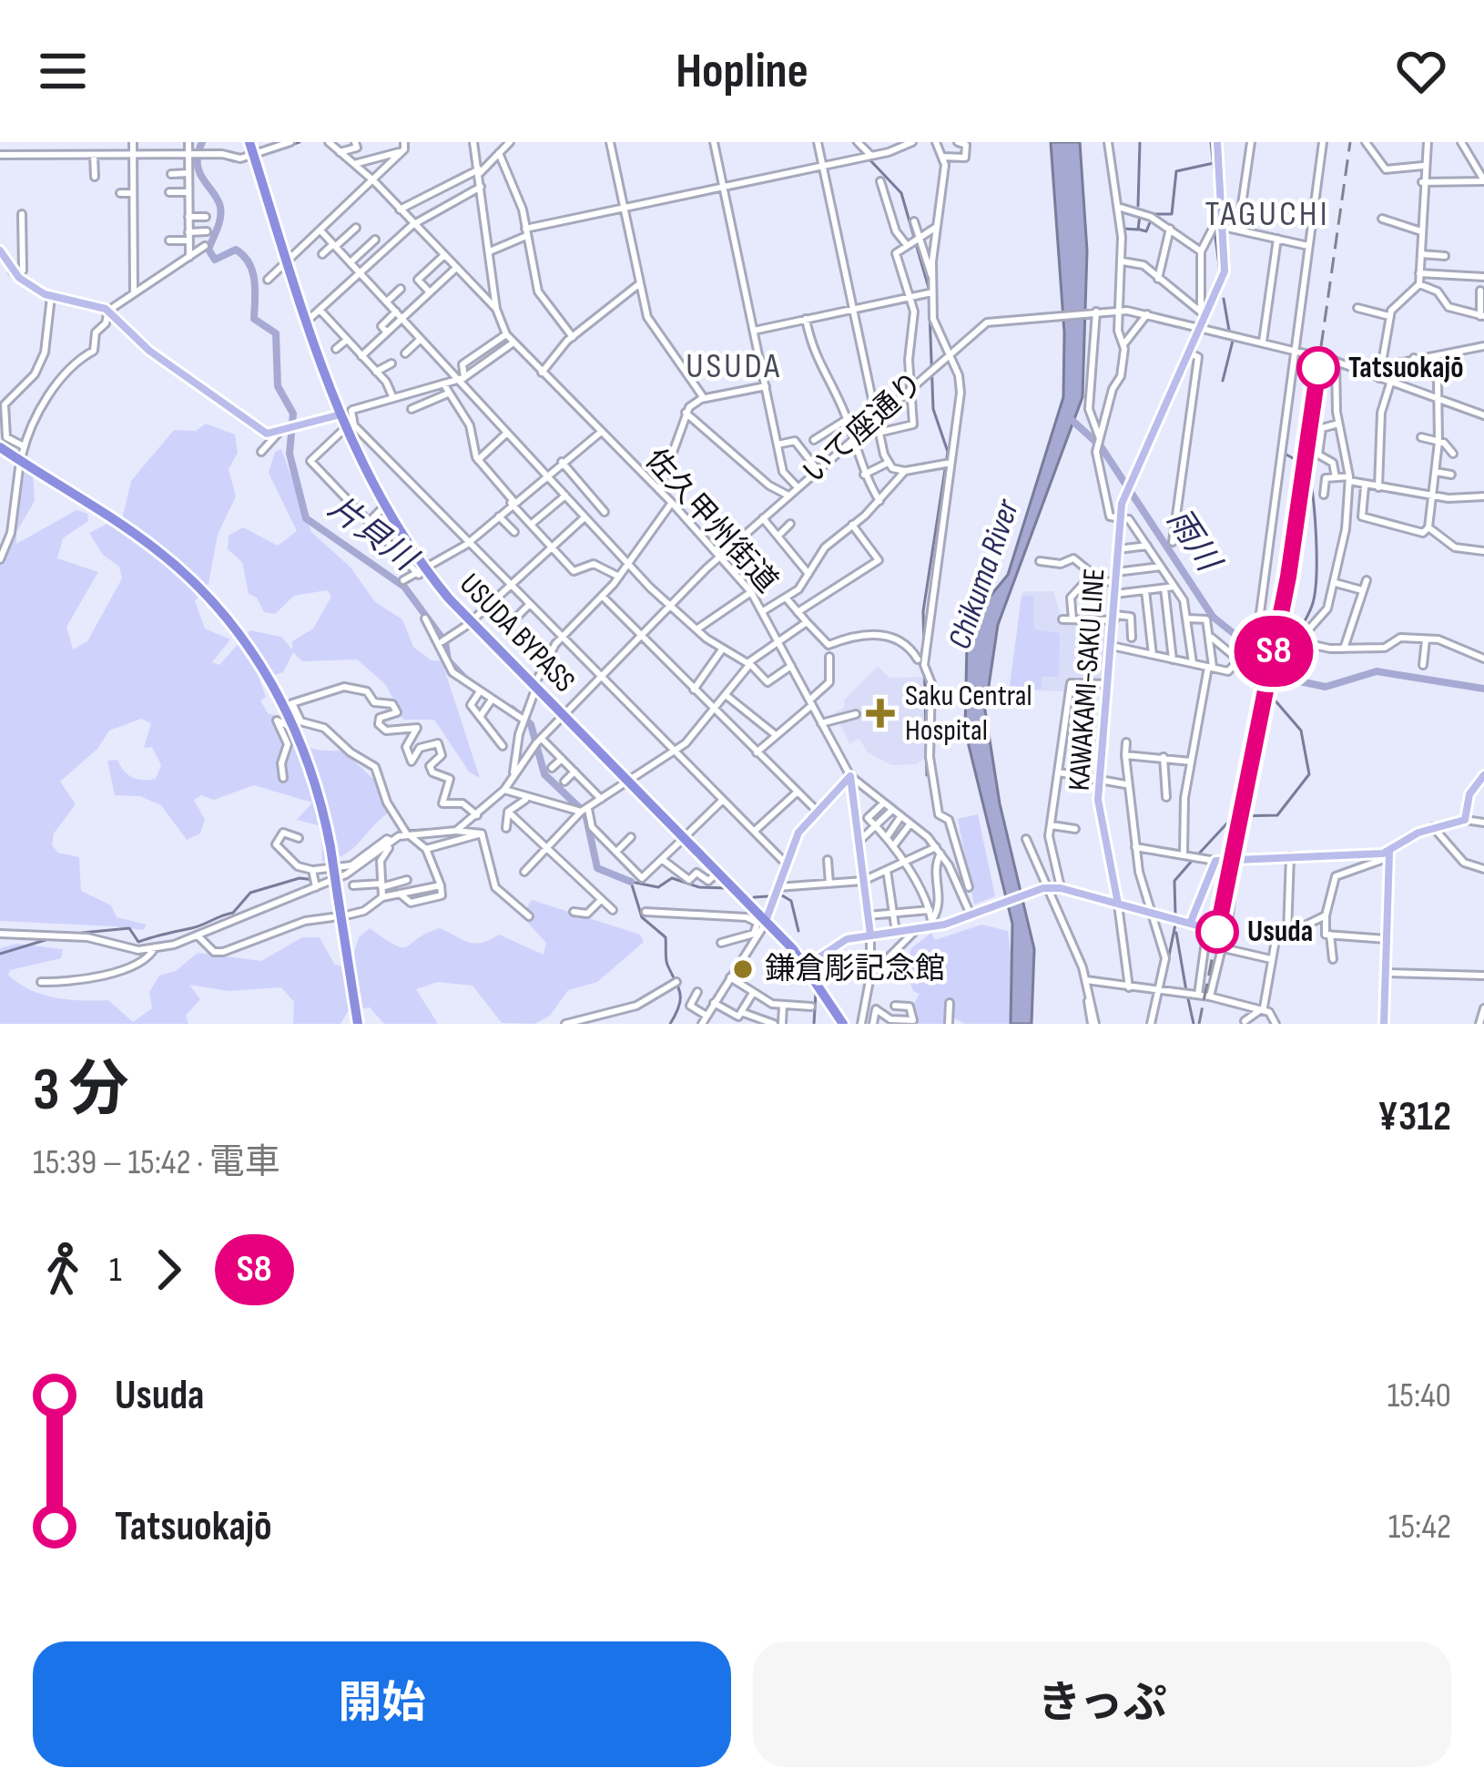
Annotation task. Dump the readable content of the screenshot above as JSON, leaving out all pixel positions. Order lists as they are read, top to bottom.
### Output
{
  "streets": {
    "highway": ["USUDA BYPASS"],
    "main road": ["佐久甲州街道", "KAWAKAMI-SAKU LINE"],
    "street": ["いて座通り"]
  },
  "crossings": [
    ["いて座通り", "佐久甲州街道"],
    ["いて座通り", "USUDA BYPASS"]
  ],
  "districts": ["TAGUCHI", "USUDA"],
  "water": ["片貝川", "雨川", "Chikuma River"],
  "places": {
    "other": ["Tatsuokajō", "Usuda", "鎌倉彫記念館"],
    "health": ["Saku Central Hospital"]
  },
  "page": {
    "header": "Hopline",
    "on_map": "S8",
    "heading": ["3 分", "15:39 – 15:42 · 電車", "¥312"],
    "legs": ["1", "S8"],
    "list": [
      {
        "name": "Usuda",
        "value": "15:40"
      },
      {
        "name": "Tatsuokajō",
        "value": "15:42"
      }
    ],
    "buttons": ["開始", "きっぷ"]
  }
}
